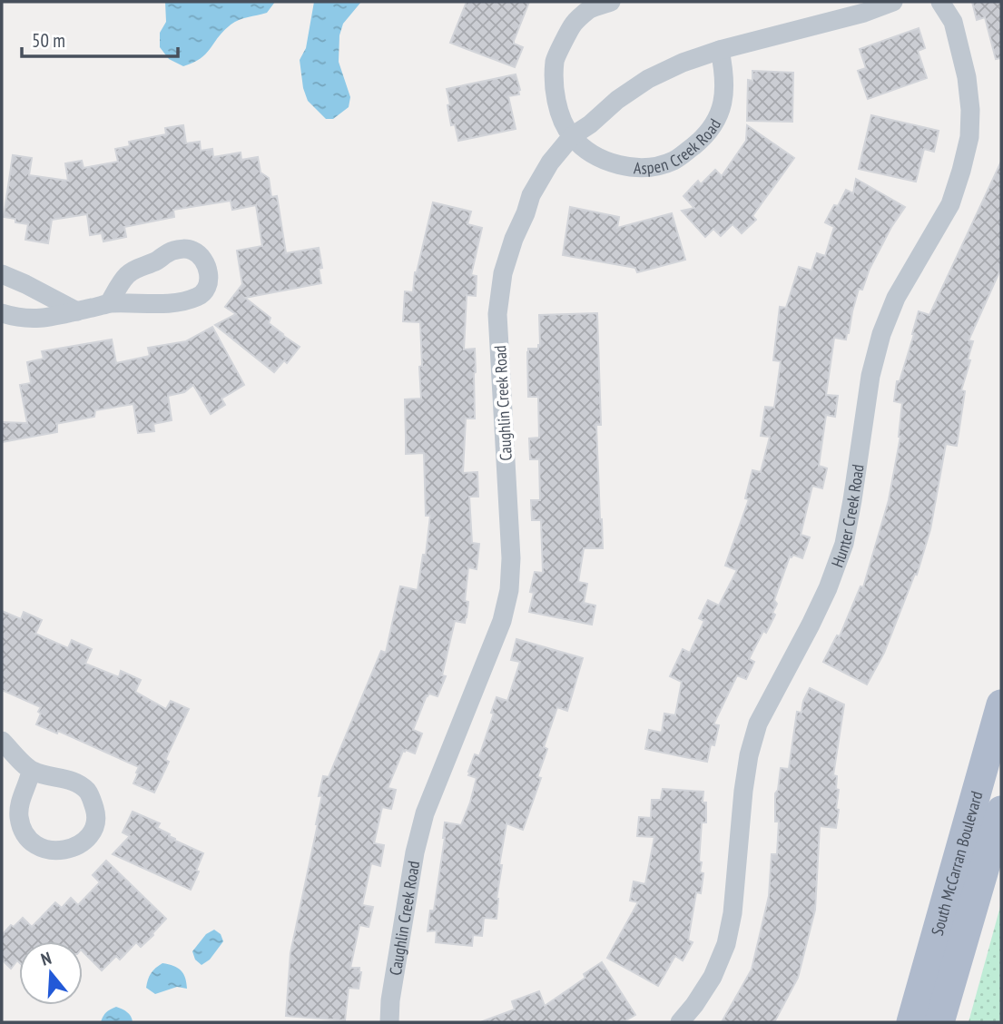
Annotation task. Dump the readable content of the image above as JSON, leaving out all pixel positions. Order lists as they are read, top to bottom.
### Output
{
  "streets": {
    "main road": ["South McCarran Boulevard"],
    "street": ["Aspen Creek Road", "Caughlin Creek Road", "Hunter Creek Road"]
  },
  "crossings": [
    ["Aspen Creek Road", "Caughlin Creek Road"]
  ],
  "scale_bar": "50 m",
  "north": "top"
}
